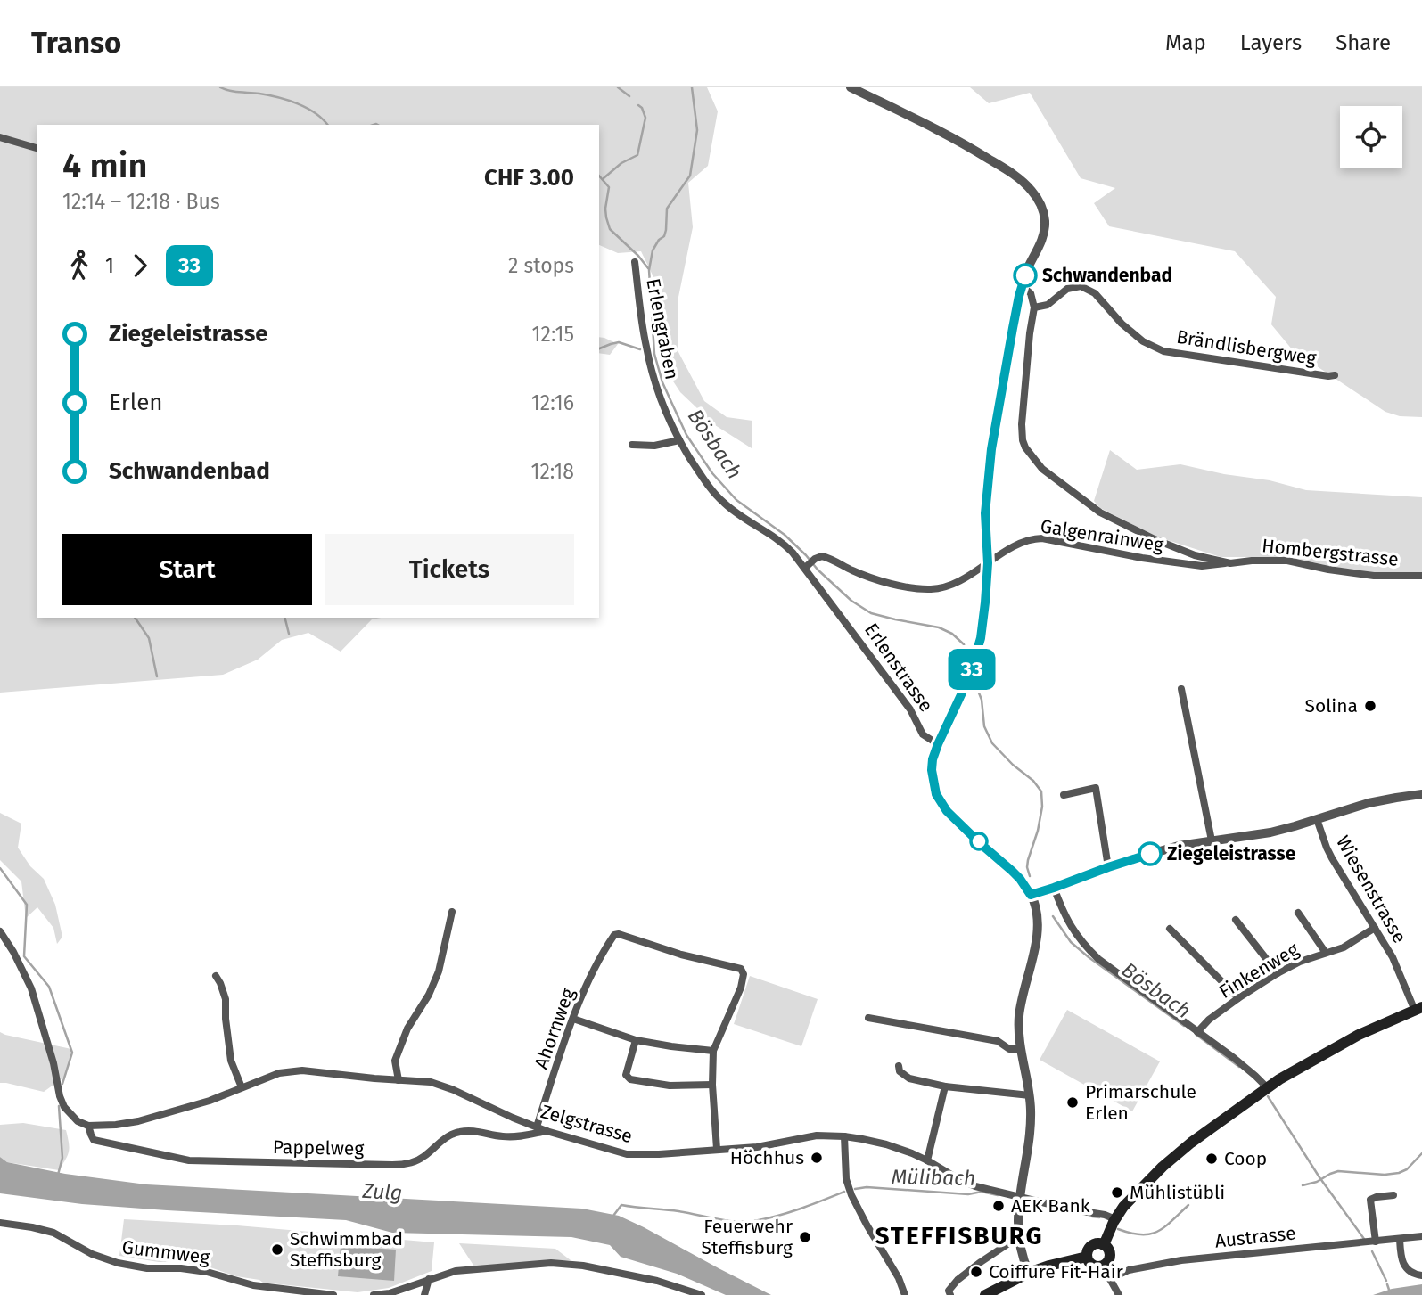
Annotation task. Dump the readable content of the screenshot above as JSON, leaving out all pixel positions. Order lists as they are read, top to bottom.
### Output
{
  "streets": {
    "street": [
      "Erlengraben",
      "Brändlisbergweg",
      "Galgenrainweg",
      "Hombergstrasse",
      "Erlenstrasse",
      "Wiesenstrasse",
      "Finkenweg",
      "Ahornweg",
      "Zelgstrasse",
      "Pappelweg",
      "Austrasse",
      "Gummweg"
    ]
  },
  "crossings": [
    ["Erlengraben", "Galgenrainweg"],
    ["Erlengraben", "Erlenstrasse"],
    ["Brändlisbergweg", "Hombergstrasse"],
    ["Galgenrainweg", "Hombergstrasse"],
    ["Galgenrainweg", "Erlenstrasse"],
    ["Wiesenstrasse", "Finkenweg"],
    ["Ahornweg", "Zelgstrasse"],
    ["Zelgstrasse", "Pappelweg"]
  ],
  "districts": ["STEFFISBURG"],
  "water": ["Bösbach", "Mülibach", "Zulg"],
  "places": [
    "Schwandenbad",
    "Solina",
    "Ziegeleistrasse",
    "Primarschule Erlen",
    "Höchhus",
    "Coop",
    "Mühlistübli",
    "AEK Bank",
    "Feuerwehr Steffisburg",
    "Schwimmbad Steffisburg",
    "Coiffure Fit-Hair"
  ],
  "lines": ["bus line 33"],
  "page": {
    "header": "Transo",
    "nav": ["Map", "Layers", "Share"],
    "on_map": "33",
    "heading": ["4 min", "12:14 – 12:18 · Bus", "CHF 3.00"],
    "legs": ["1", "33", "2 stops"],
    "list": [
      {
        "name": "Ziegeleistrasse",
        "value": "12:15"
      },
      {
        "name": "Erlen",
        "value": "12:16"
      },
      {
        "name": "Schwandenbad",
        "value": "12:18"
      }
    ],
    "buttons": ["Start", "Tickets"]
  }
}
